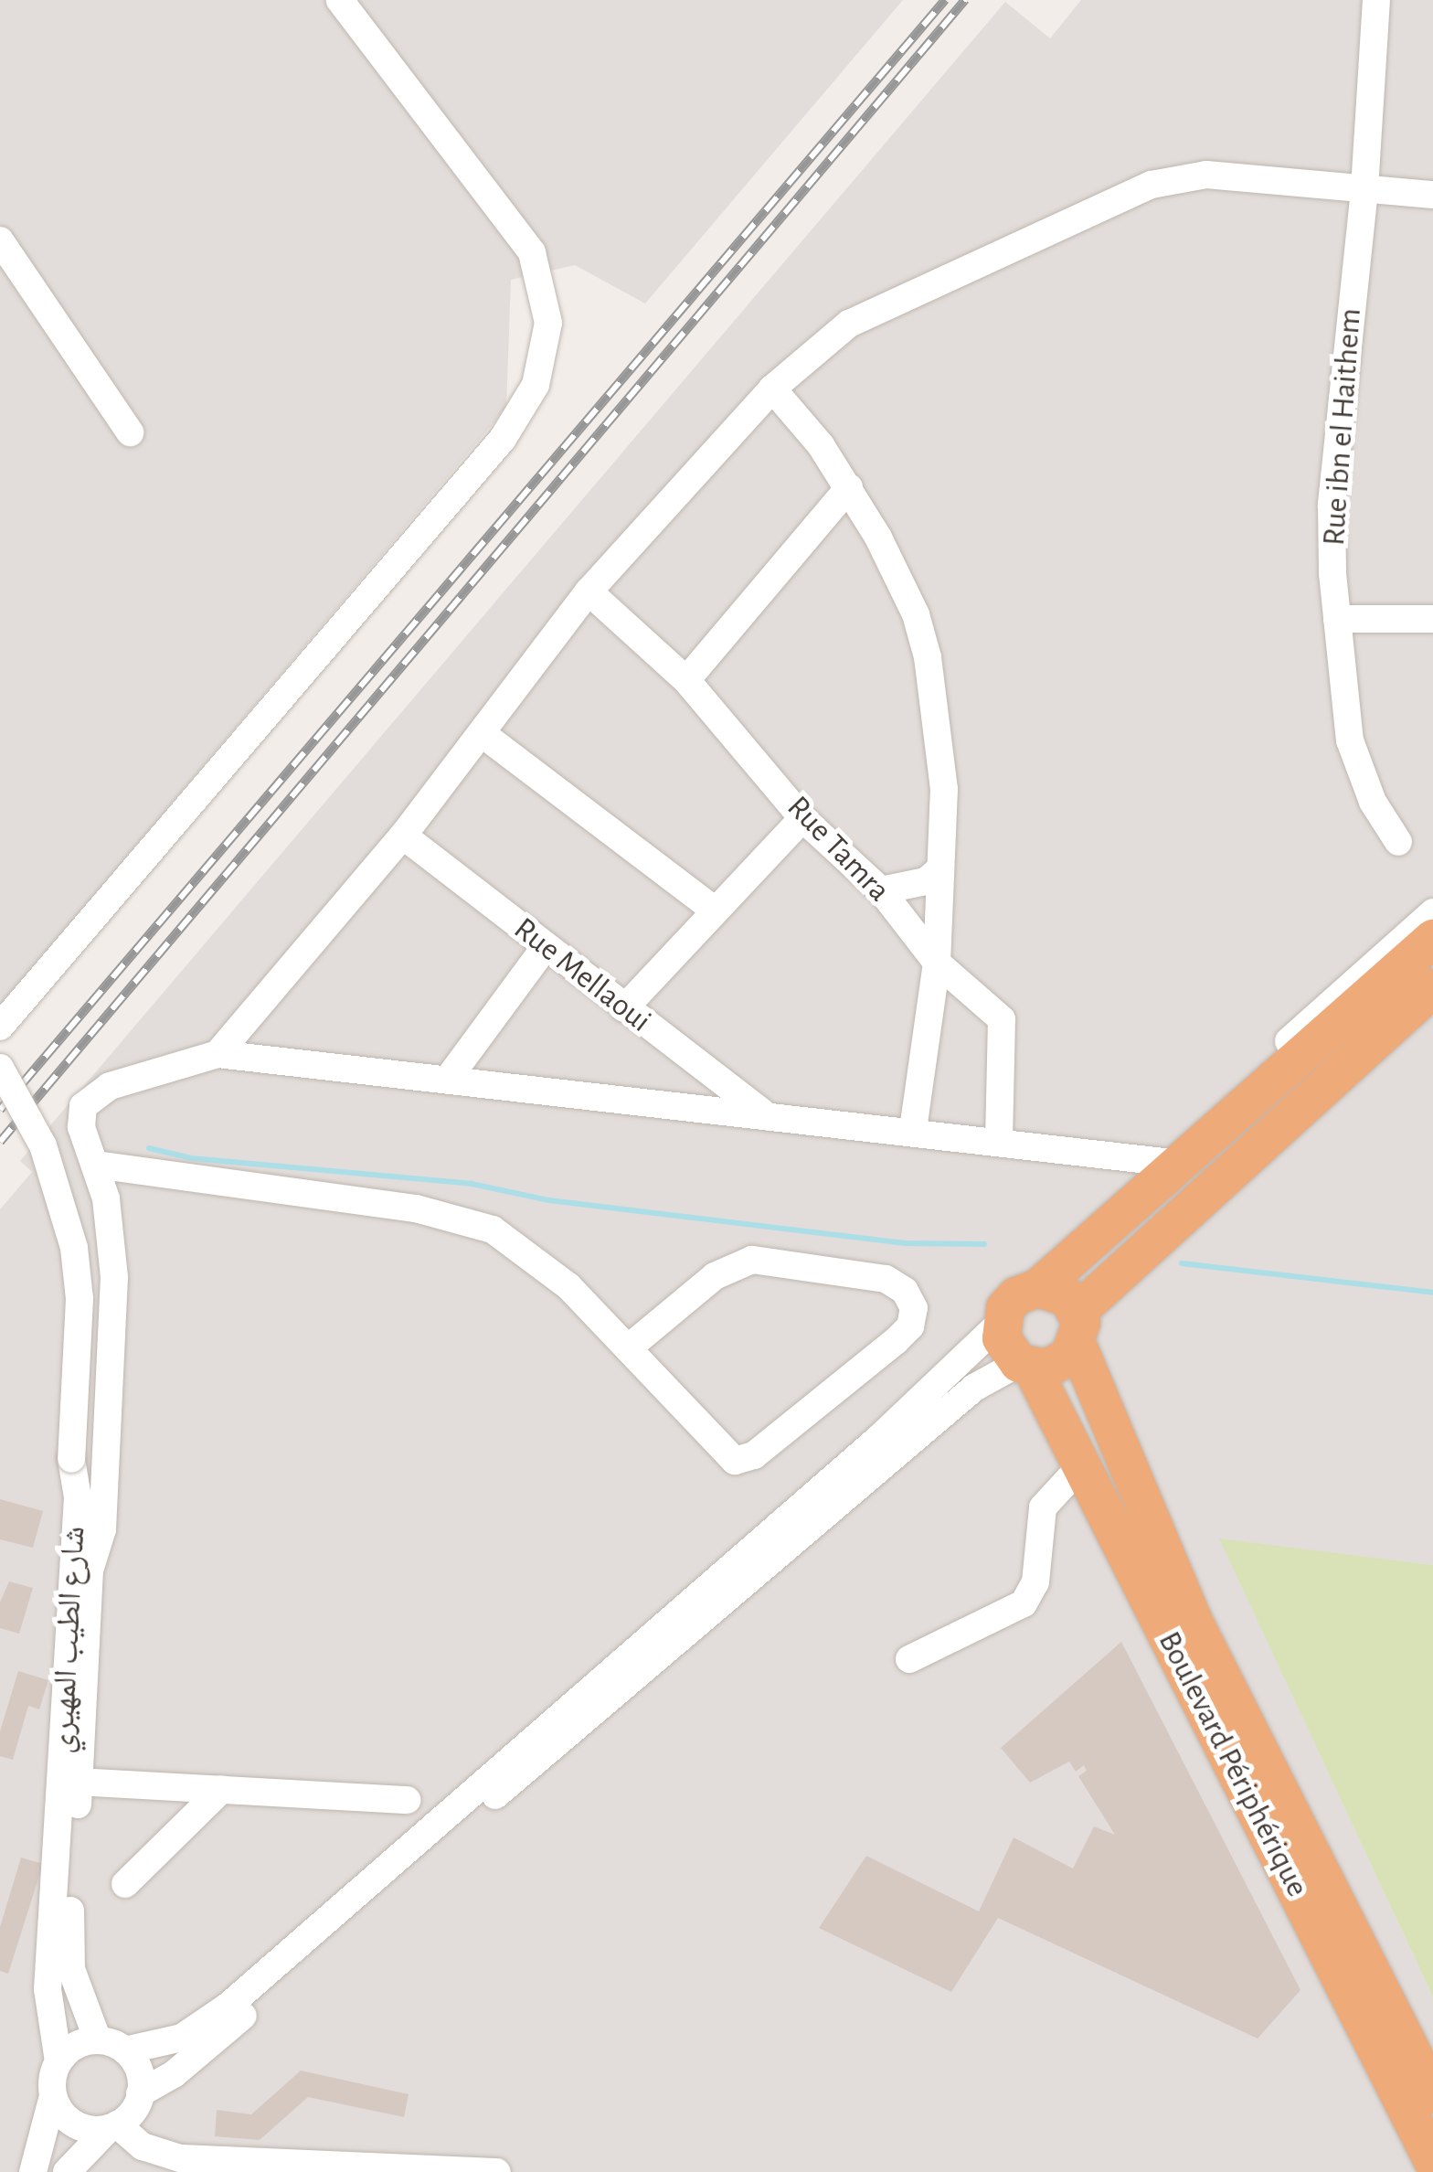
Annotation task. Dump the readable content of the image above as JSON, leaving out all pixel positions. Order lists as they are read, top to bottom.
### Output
{
  "streets": {
    "highway": ["Boulevard Périphérique"],
    "street": [
      "Rue ibn el Haithem",
      "Rue Tamra",
      "Rue Mellaoui",
      "شارع الطيب المهيري"
    ]
  }
}
